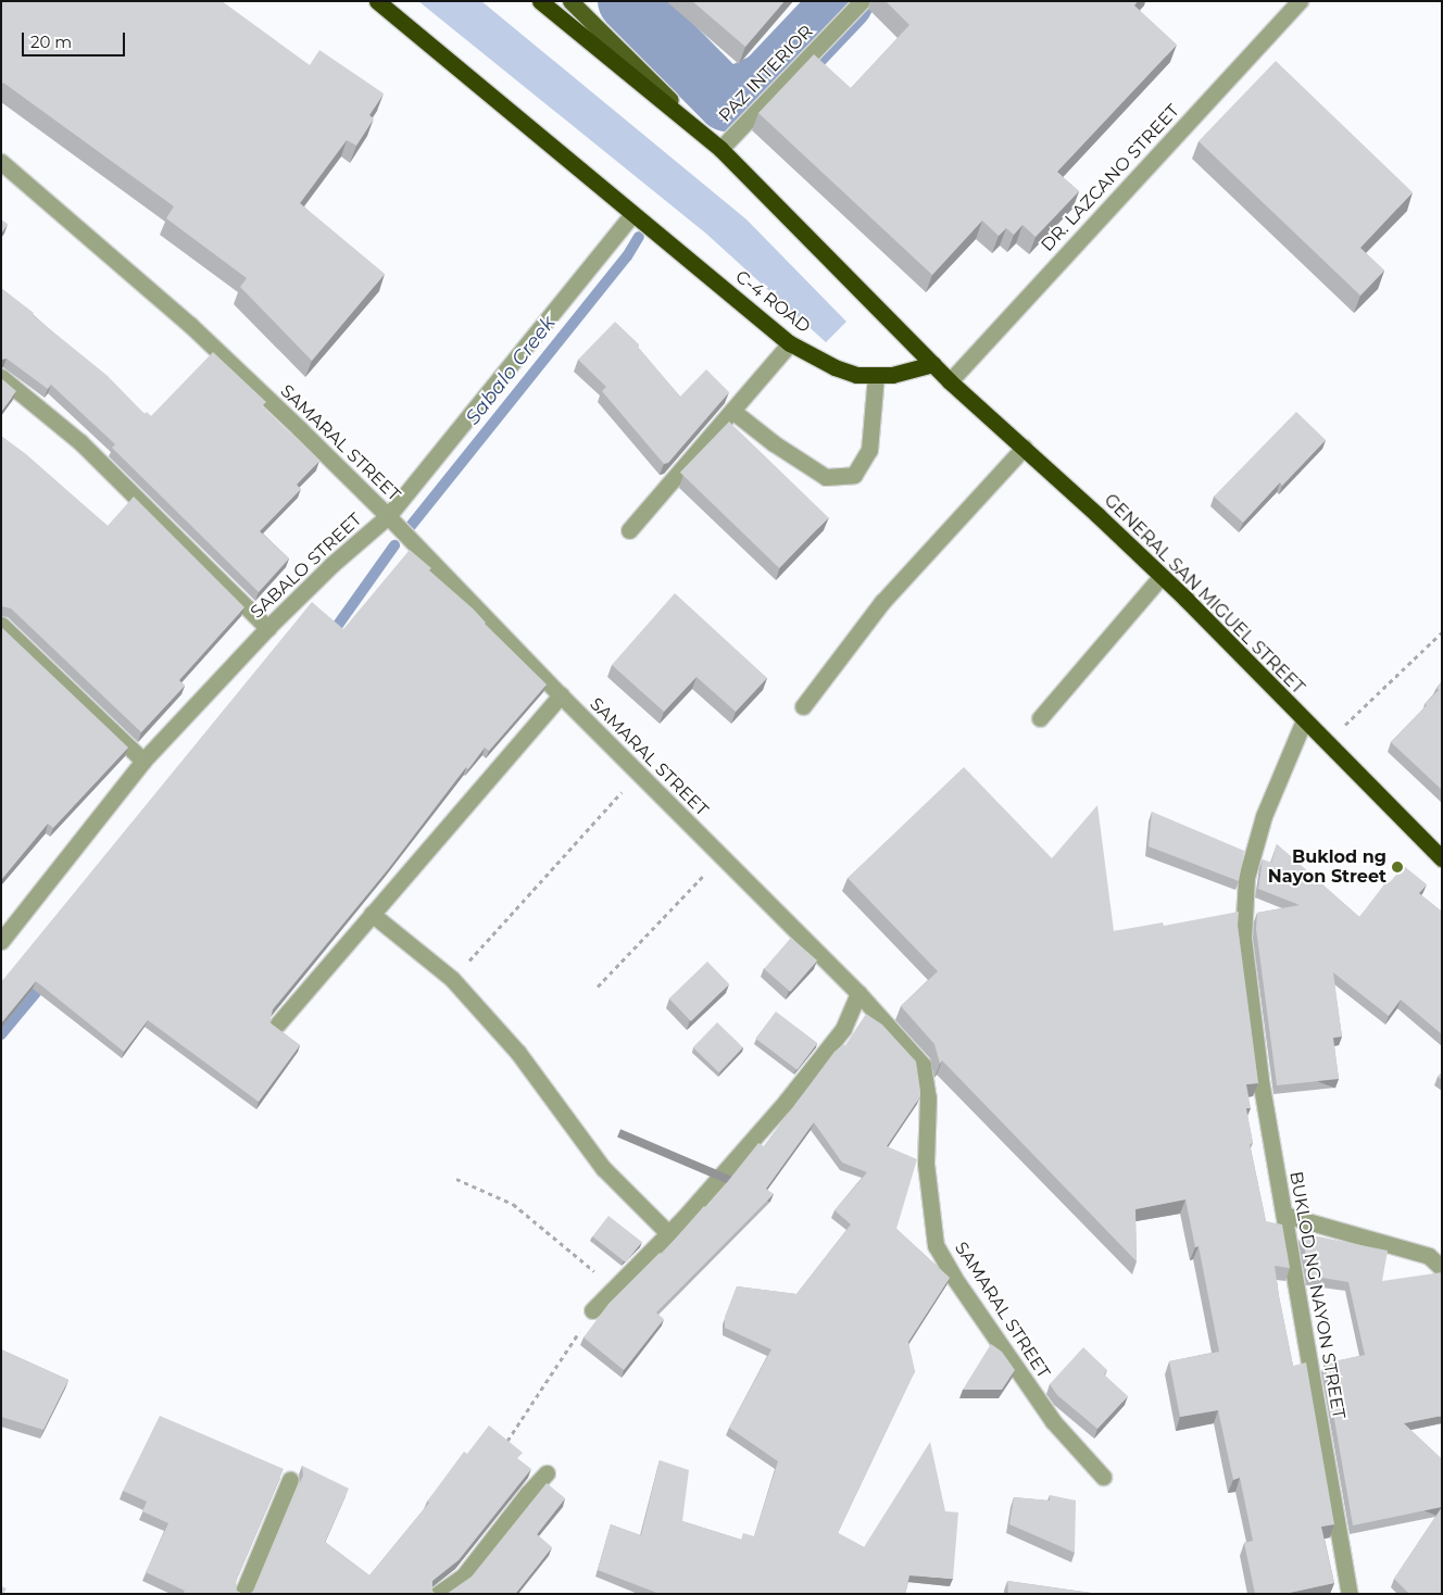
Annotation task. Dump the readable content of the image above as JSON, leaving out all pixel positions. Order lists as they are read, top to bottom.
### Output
{
  "streets": {
    "highway": ["C-4 ROAD", "GENERAL SAN MIGUEL STREET"],
    "street": [
      "PAZ INTERIOR",
      "DR. LAZCANO STREET",
      "SAMARAL STREET",
      "SABALO STREET",
      "BUKLOD NG NAYON STREET"
    ]
  },
  "crossings": [
    ["DR. LAZCANO STREET", "GENERAL SAN MIGUEL STREET"],
    ["C-4 ROAD", "SABALO STREET"],
    ["C-4 ROAD", "GENERAL SAN MIGUEL STREET"],
    ["SAMARAL STREET", "SABALO STREET"],
    ["GENERAL SAN MIGUEL STREET", "BUKLOD NG NAYON STREET"]
  ],
  "water": ["Sabalo Creek"],
  "places": ["Buklod ng Nayon Street"],
  "scale_bar": "20 m"
}
